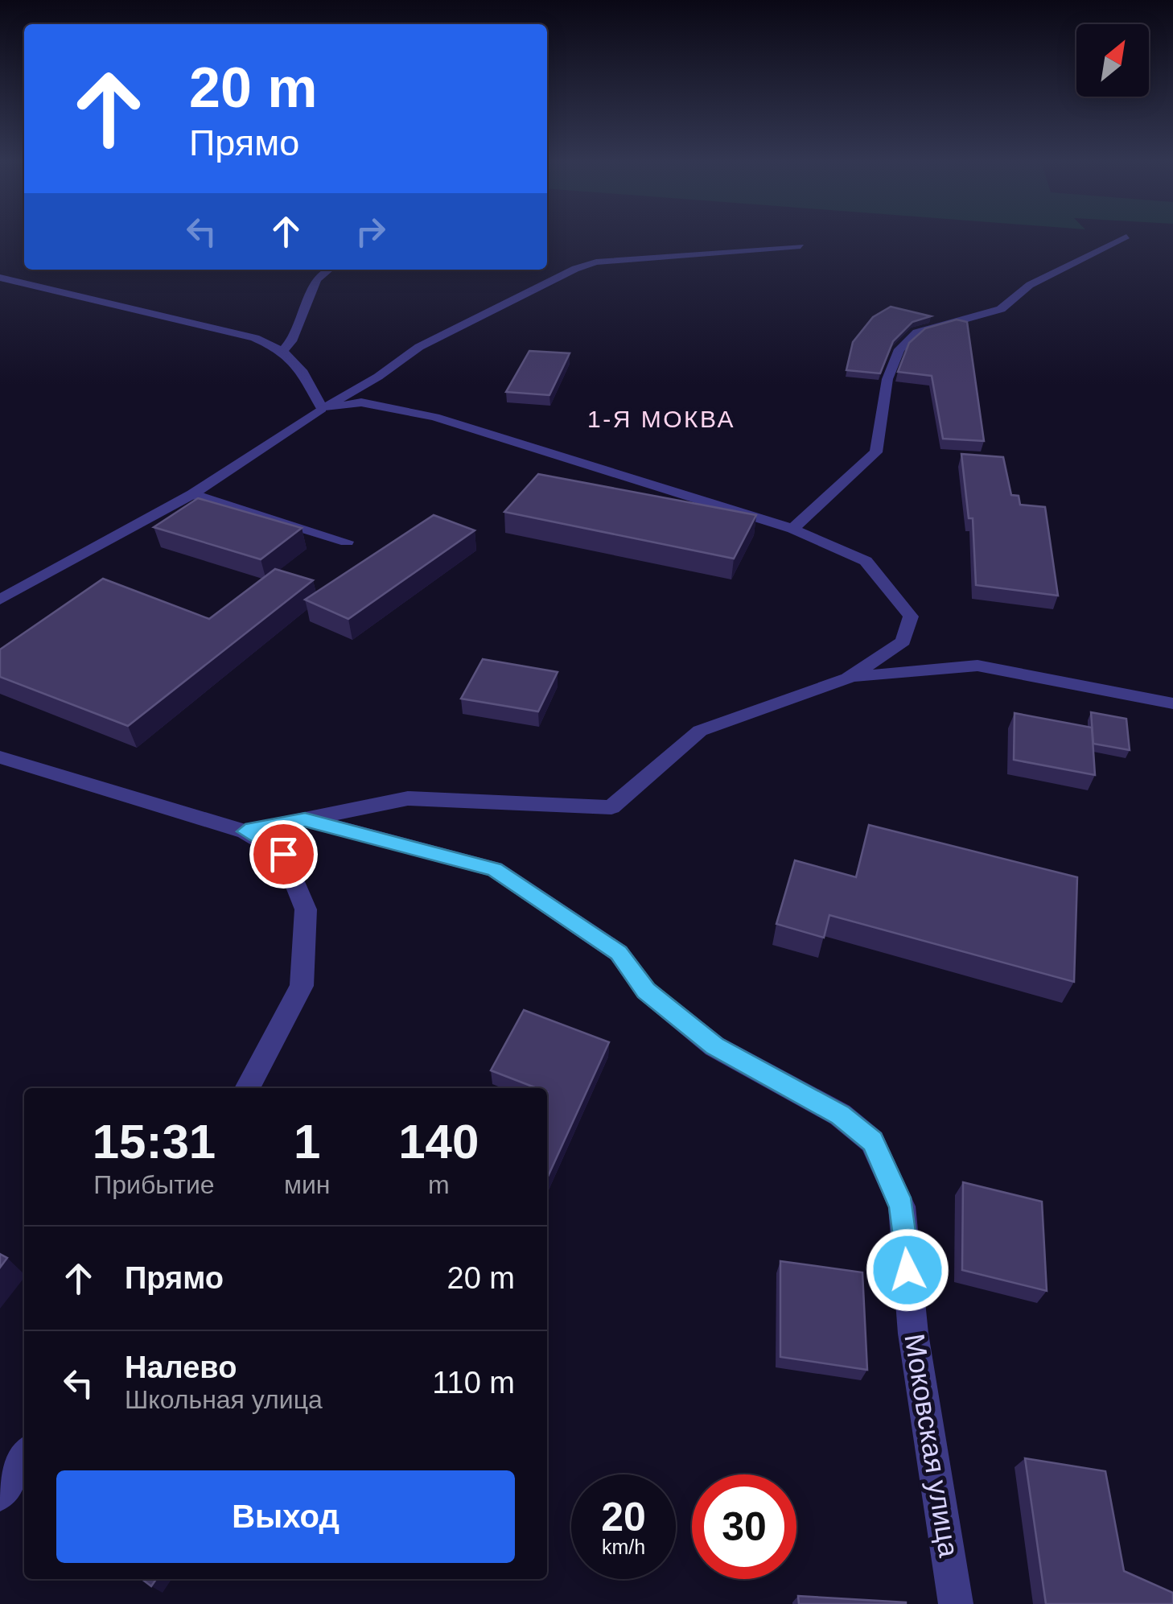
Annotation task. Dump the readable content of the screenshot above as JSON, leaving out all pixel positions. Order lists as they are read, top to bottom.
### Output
{
  "streets": {
    "street": ["Моковская улица"]
  },
  "districts": ["1-Я МОКВА"],
  "north": "top right",
  "page": {
    "turn": ["20 m", "Прямо"],
    "eta": [
      "15:31",
      "Прибытие",
      "1",
      "мин",
      "140",
      "m"
    ],
    "list": [
      {
        "name": "Прямо",
        "value": "20 m"
      },
      {
        "name": "Налево",
        "note": "Школьная улица",
        "value": "110 m"
      }
    ],
    "buttons": "Выход",
    "speed": "20 km/h",
    "limit": "30"
  }
}
